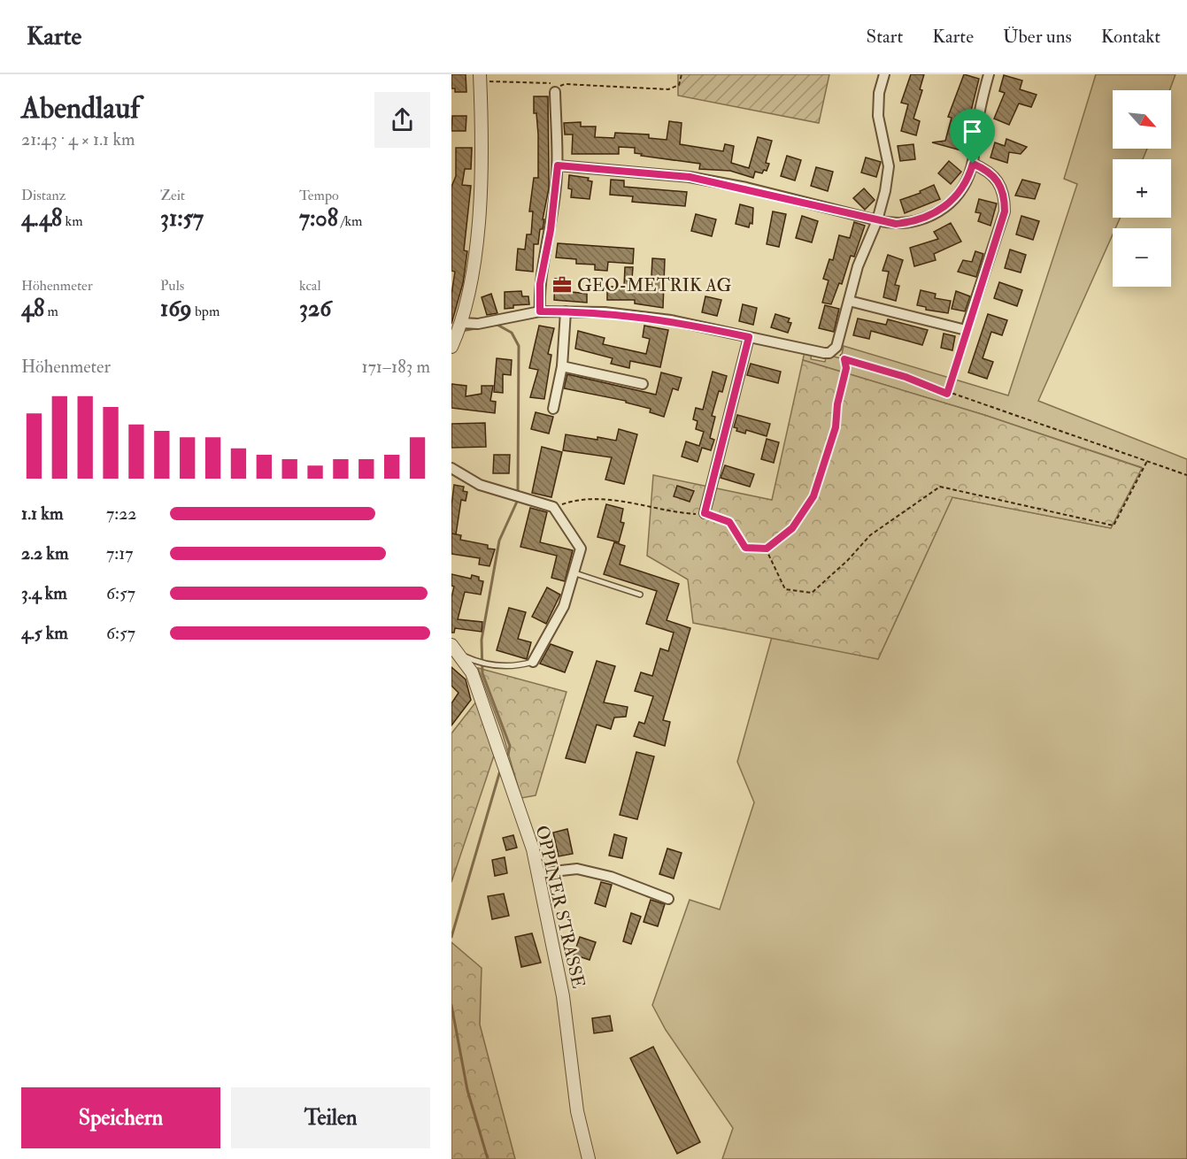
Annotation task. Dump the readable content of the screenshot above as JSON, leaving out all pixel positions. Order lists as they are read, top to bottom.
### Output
{
  "streets": {
    "street": ["OPPINER STRASSE"]
  },
  "places": {
    "office": ["GEO-METRIK AG"]
  },
  "north": "bottom right",
  "page": {
    "header": "Karte",
    "nav": [
      "Start",
      "Karte",
      "Über uns",
      "Kontakt"
    ],
    "heading": ["Abendlauf", "21:43 · 4 × 1.1 km"],
    "map_buttons": ["+", "−"],
    "stats": [
      ["Distanz", "4.48 km"],
      ["Zeit", "31:57"],
      ["Tempo", "7:08 /km"],
      ["Höhenmeter", "48 m"],
      ["Puls", "169 bpm"],
      ["kcal", "326"]
    ],
    "chart": ["Höhenmeter", "171–183 m"],
    "list": [
      {
        "name": "1.1 km",
        "note": "7:22"
      },
      {
        "name": "2.2 km",
        "note": "7:17"
      },
      {
        "name": "3.4 km",
        "note": "6:57"
      },
      {
        "name": "4.5 km",
        "note": "6:57"
      }
    ],
    "buttons": ["Speichern", "Teilen"]
  }
}
